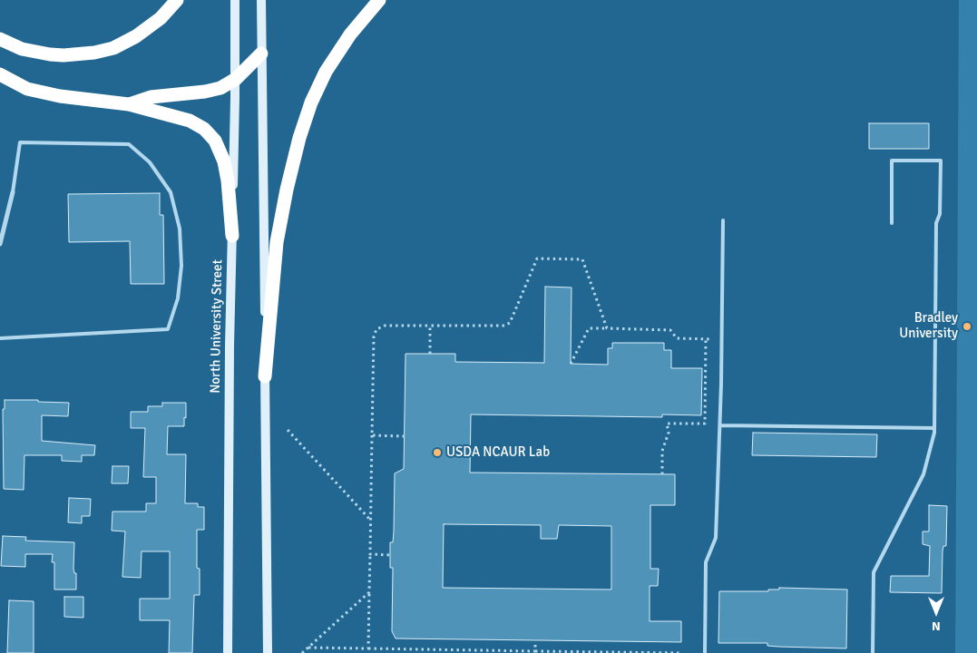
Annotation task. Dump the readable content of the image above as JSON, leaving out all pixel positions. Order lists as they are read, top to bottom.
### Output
{
  "streets": {
    "main road": ["North University Street"]
  },
  "places": ["Bradley University", "USDA NCAUR Lab"],
  "north": "bottom"
}
